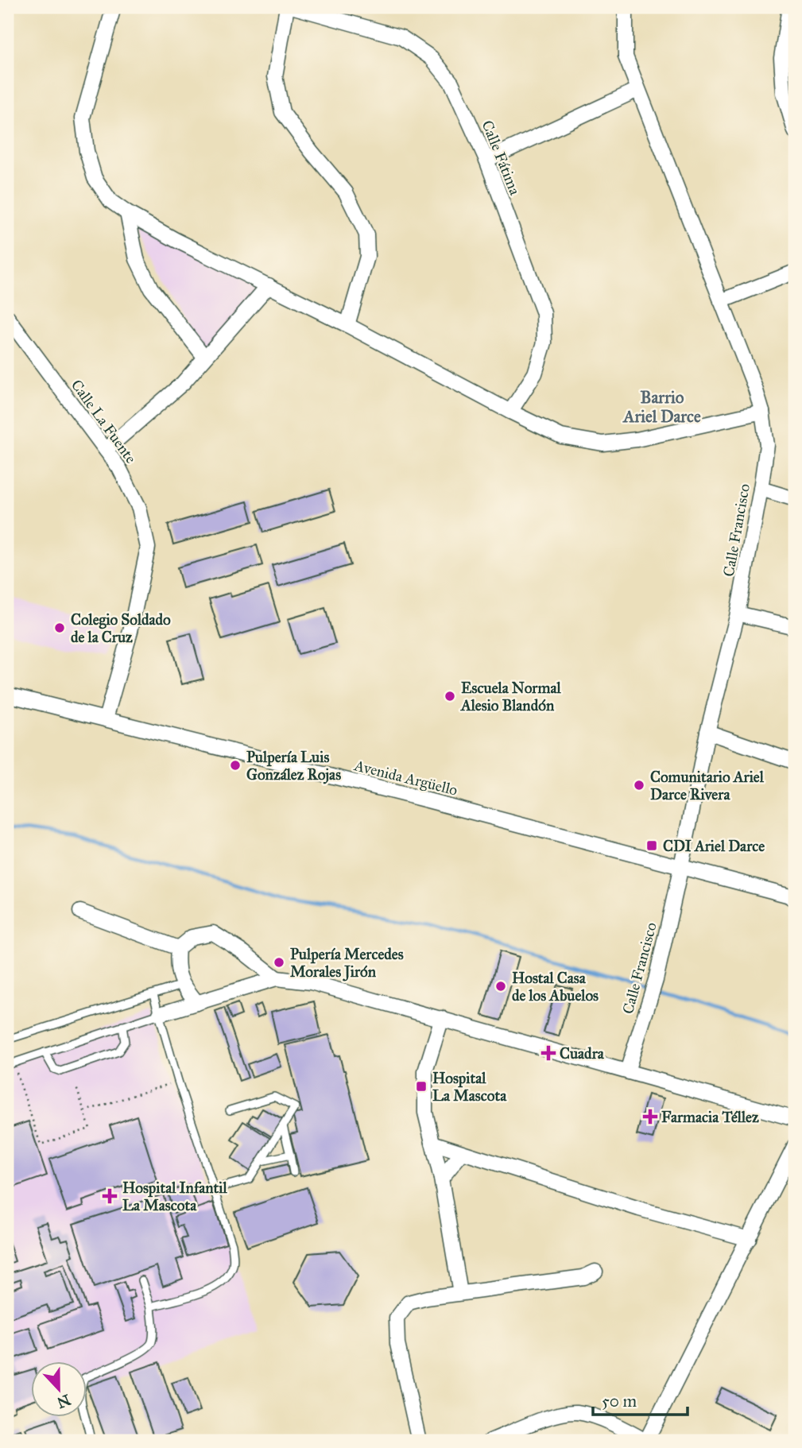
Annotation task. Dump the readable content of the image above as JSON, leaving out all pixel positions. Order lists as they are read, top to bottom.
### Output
{
  "streets": {
    "street": [
      "Calle Fátima",
      "Calle La Fuente",
      "Calle Francisco",
      "Avenida Argüello"
    ]
  },
  "crossings": [
    ["Calle La Fuente", "Avenida Argüello"],
    ["Calle Francisco", "Avenida Argüello"]
  ],
  "districts": ["Barrio Ariel Darce"],
  "places": {
    "other": [
      "Colegio Soldado de la Cruz",
      "Escuela Normal Alesio Blandón",
      "Pulpería Luis González Rojas",
      "Comunitario Ariel Darce Rivera",
      "Pulpería Mercedes Morales Jirón",
      "Hostal Casa de los Abuelos"
    ],
    "transit": ["CDI Ariel Darce", "Hospital La Mascota"],
    "health": ["Cuadra", "Farmacia Téllez", "Hospital Infantil La Mascota"]
  },
  "scale_bar": "50 m",
  "north": "bottom"
}
